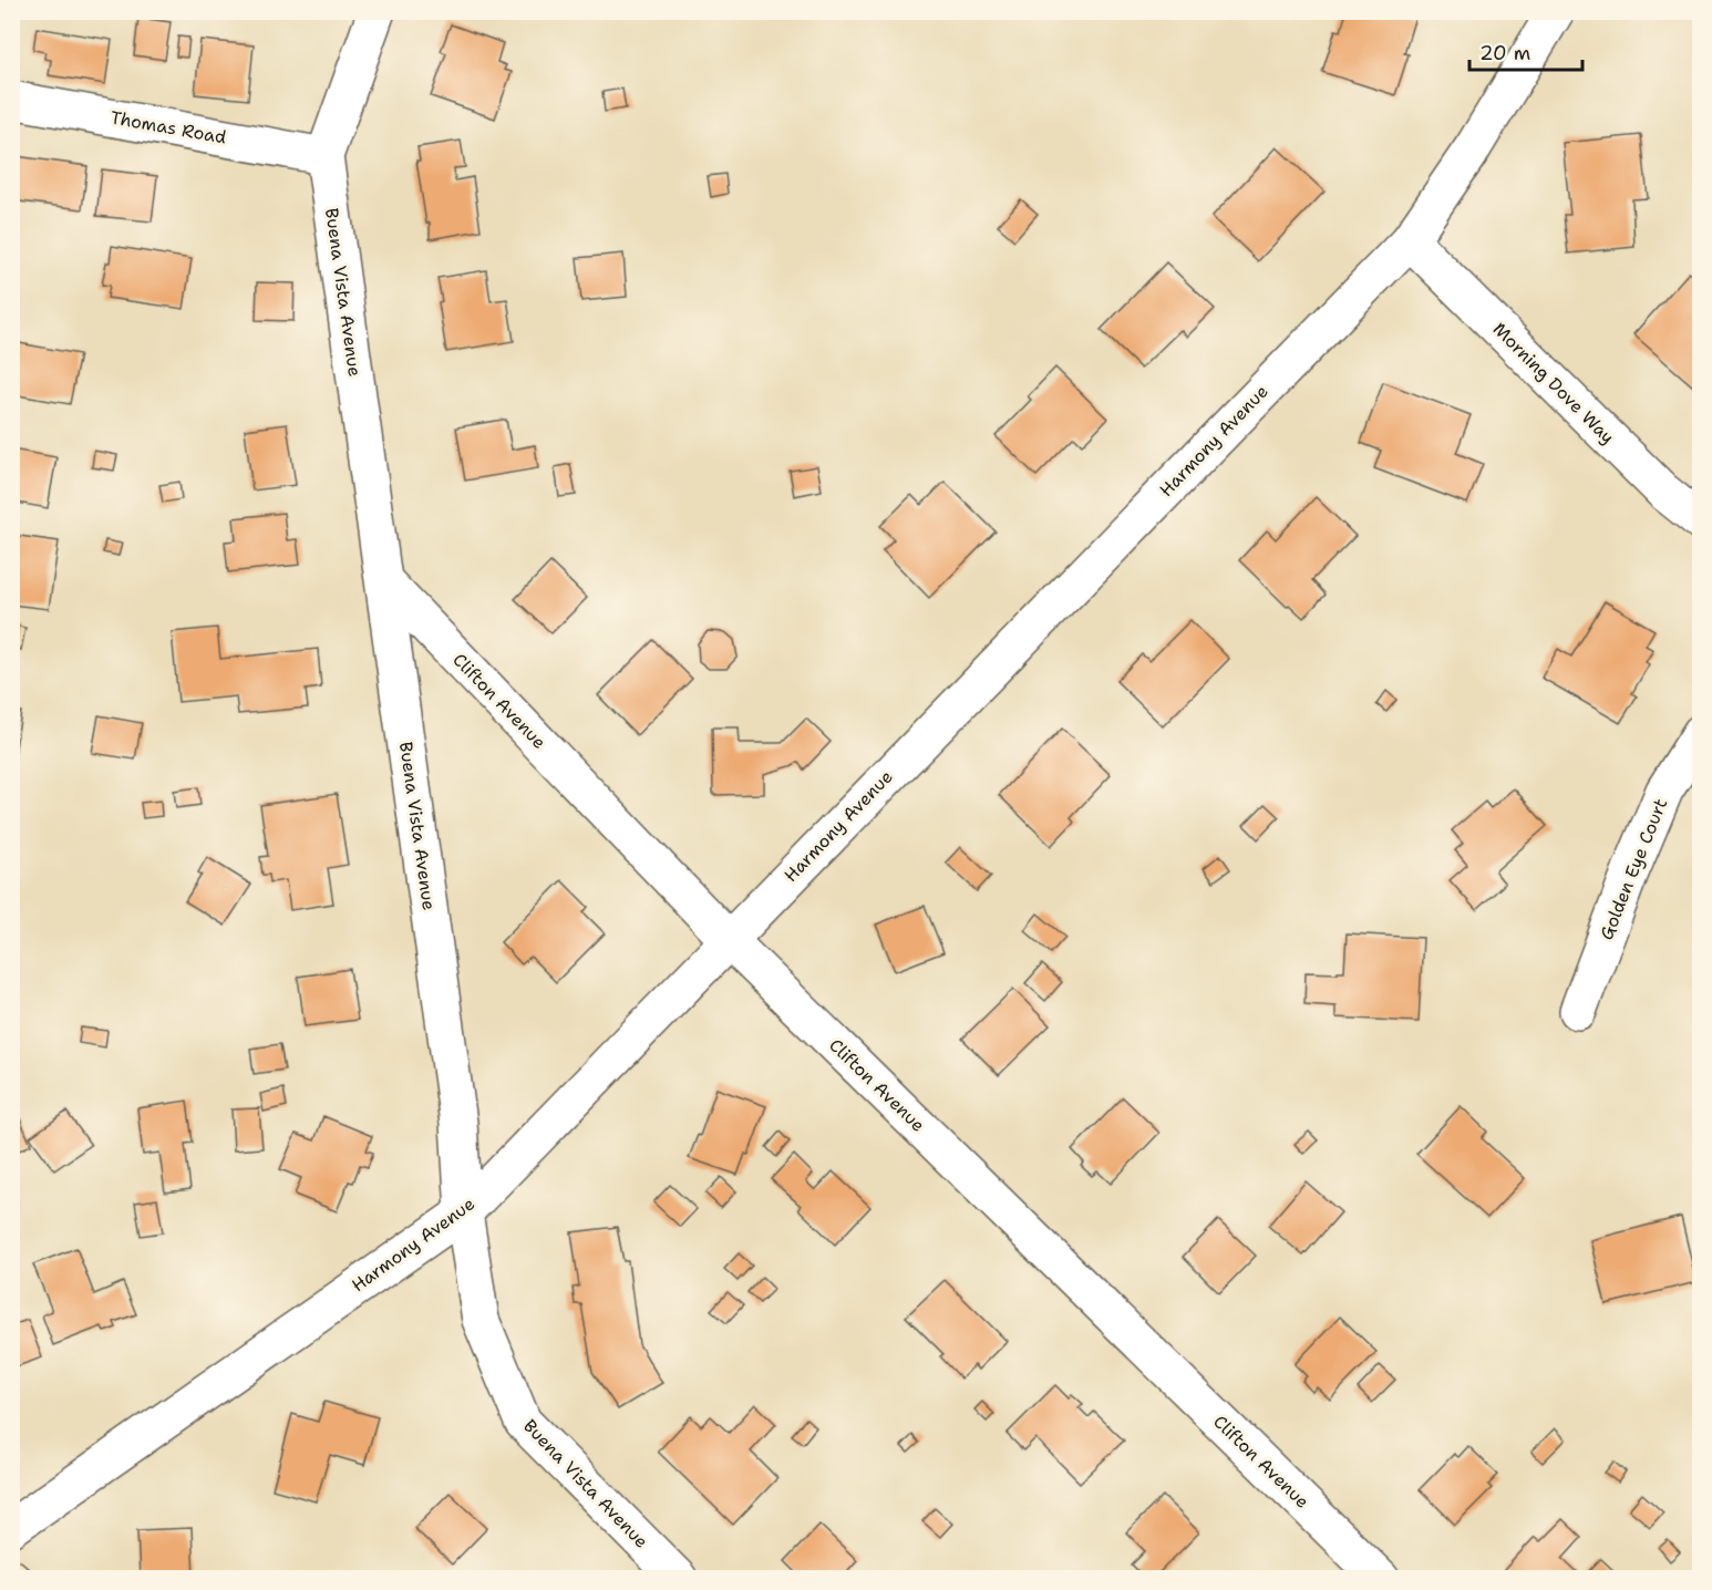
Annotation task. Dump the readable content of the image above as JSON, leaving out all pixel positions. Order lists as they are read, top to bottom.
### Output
{
  "streets": {
    "street": [
      "Thomas Road",
      "Buena Vista Avenue",
      "Morning Dove Way",
      "Harmony Avenue",
      "Clifton Avenue",
      "Golden Eye Court"
    ]
  },
  "crossings": [
    ["Thomas Road", "Buena Vista Avenue"],
    ["Buena Vista Avenue", "Harmony Avenue"],
    ["Buena Vista Avenue", "Clifton Avenue"],
    ["Morning Dove Way", "Harmony Avenue"],
    ["Harmony Avenue", "Clifton Avenue"]
  ],
  "scale_bar": "20 m"
}
